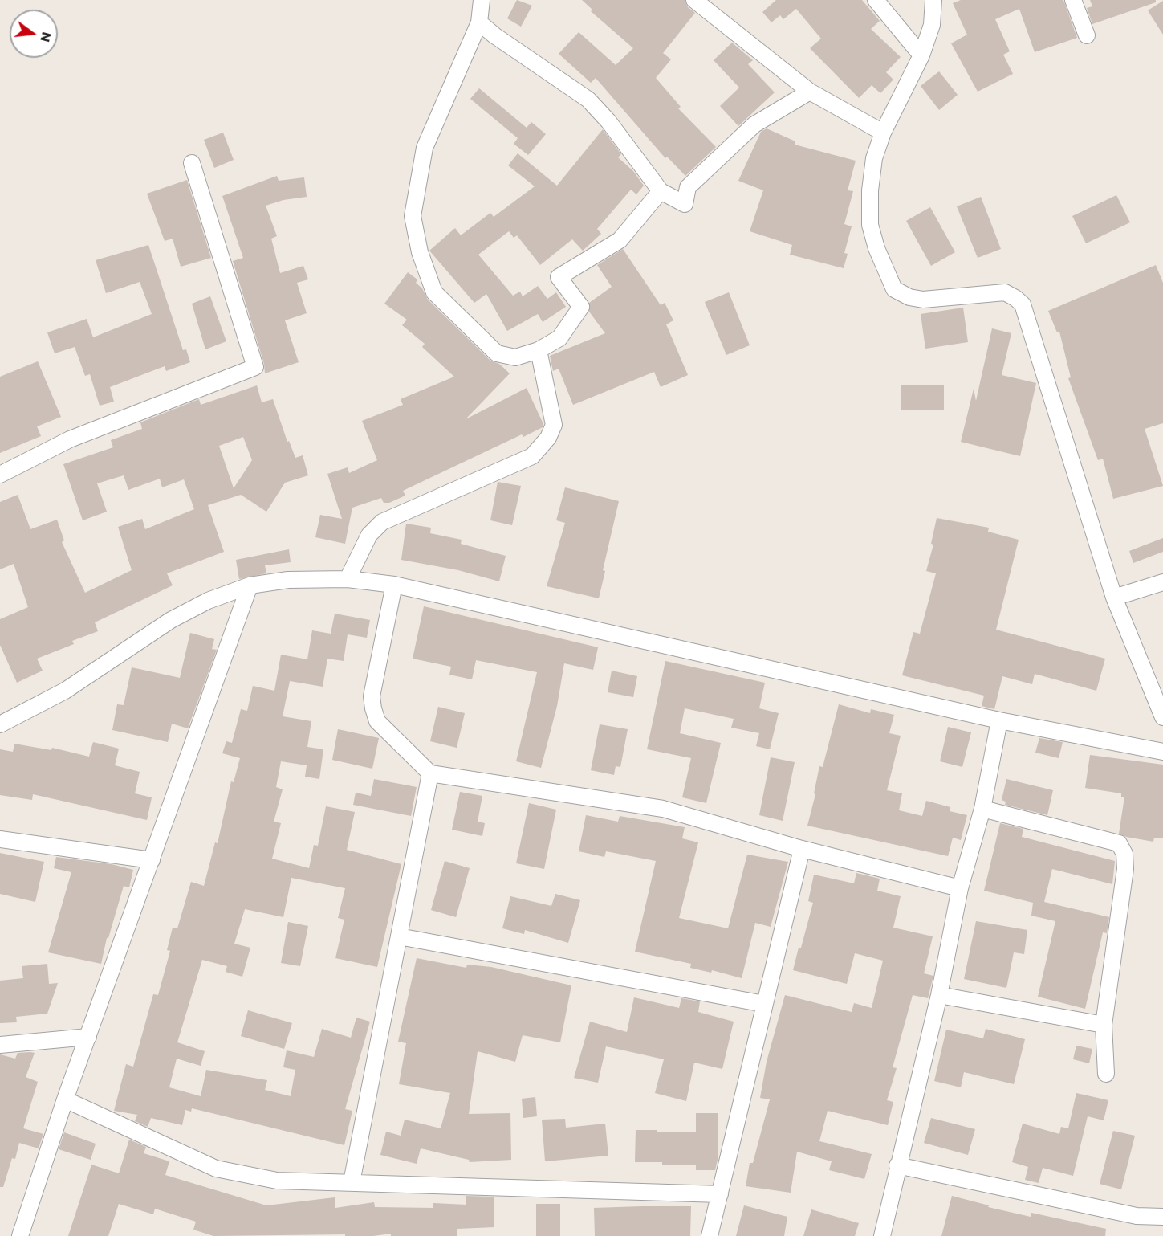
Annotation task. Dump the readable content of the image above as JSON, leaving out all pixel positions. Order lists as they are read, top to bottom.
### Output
{
  "north": "right"
}
